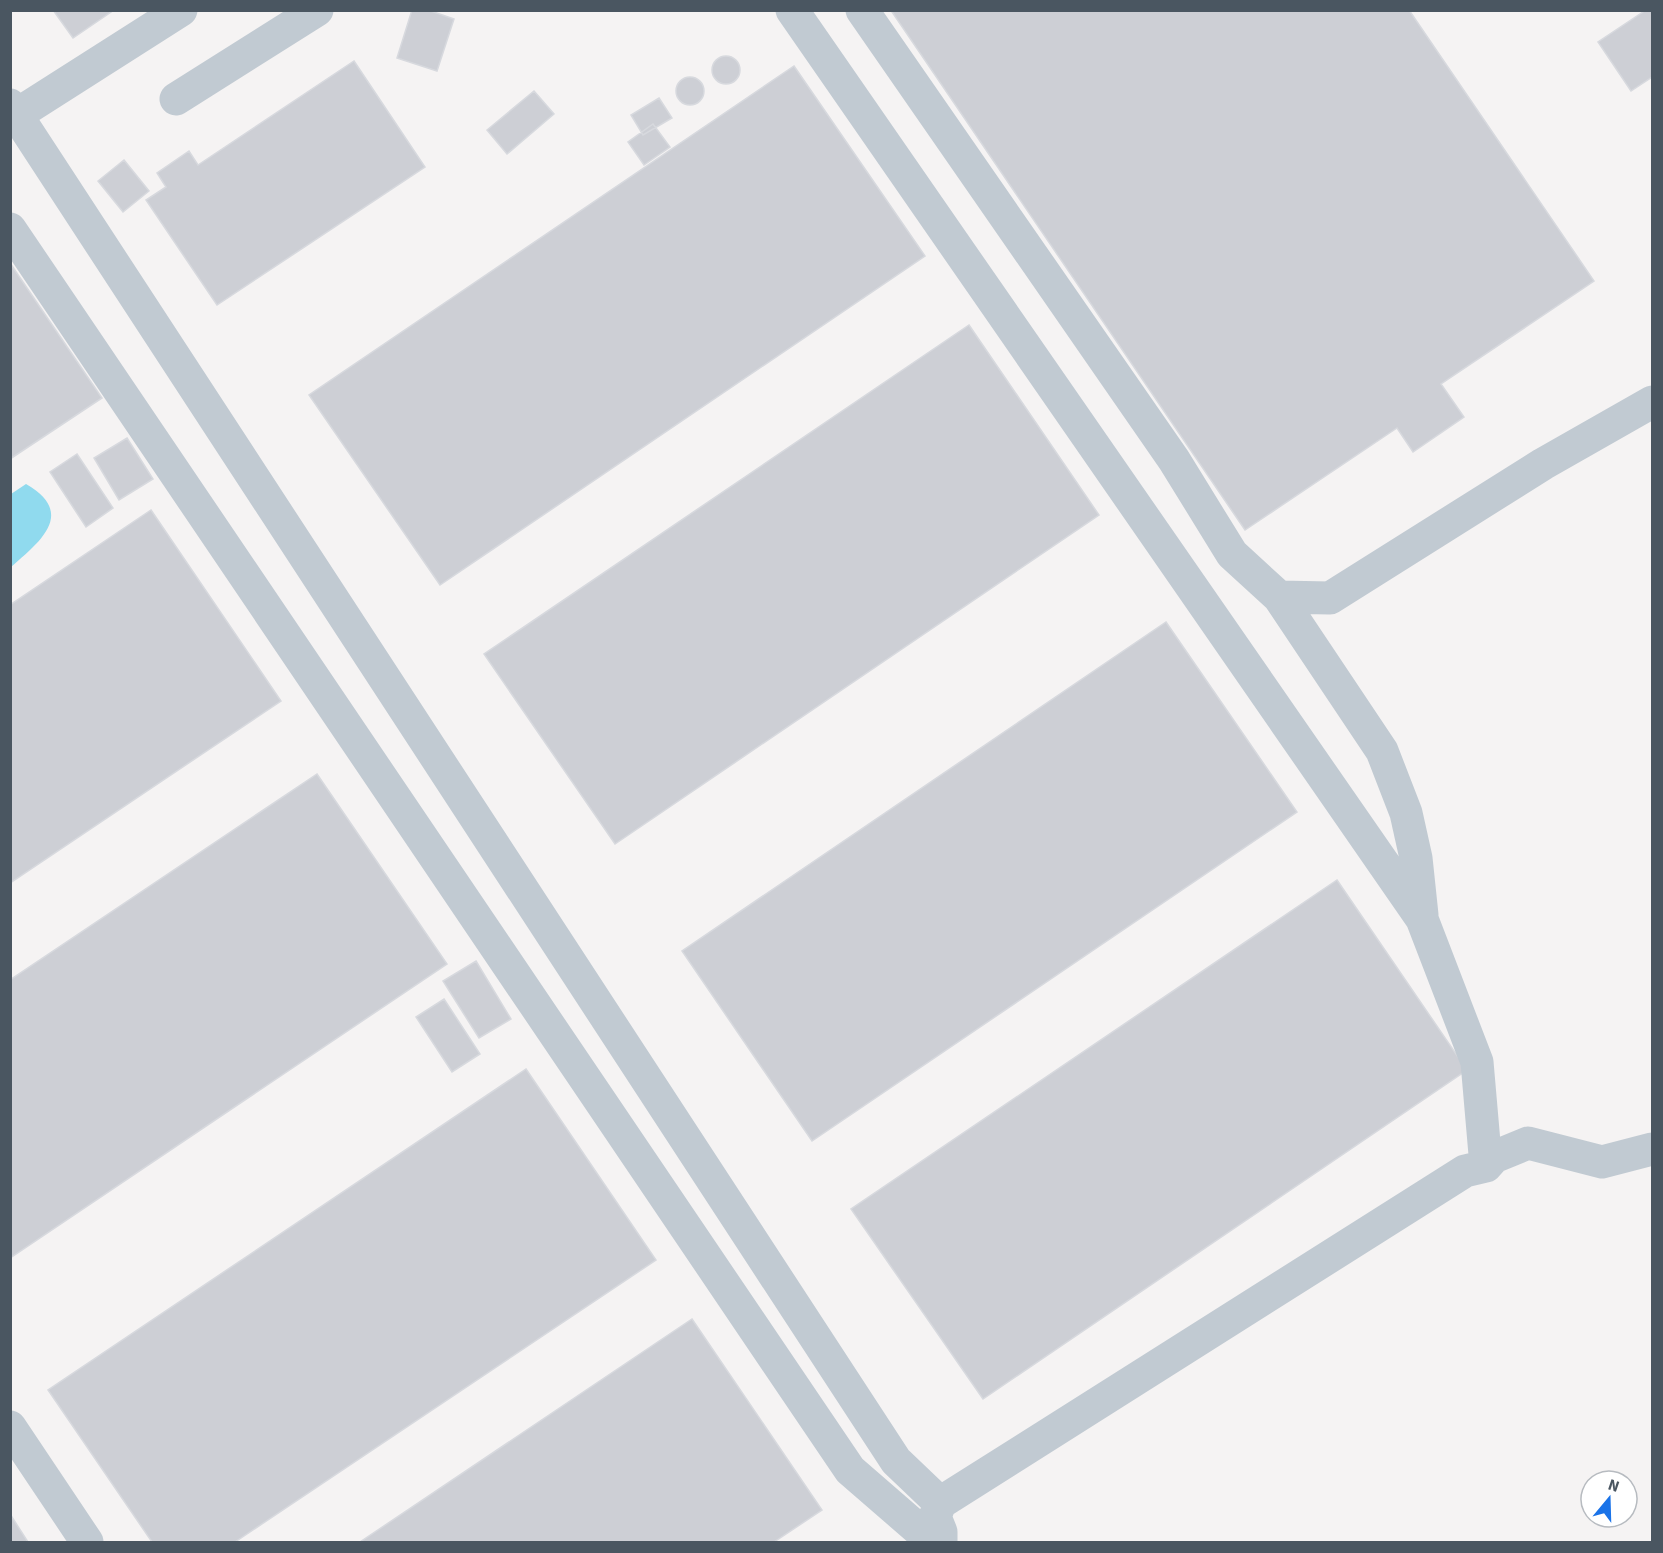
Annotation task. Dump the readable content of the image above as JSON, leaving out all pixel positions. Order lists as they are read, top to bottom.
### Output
{
  "north": "top"
}
